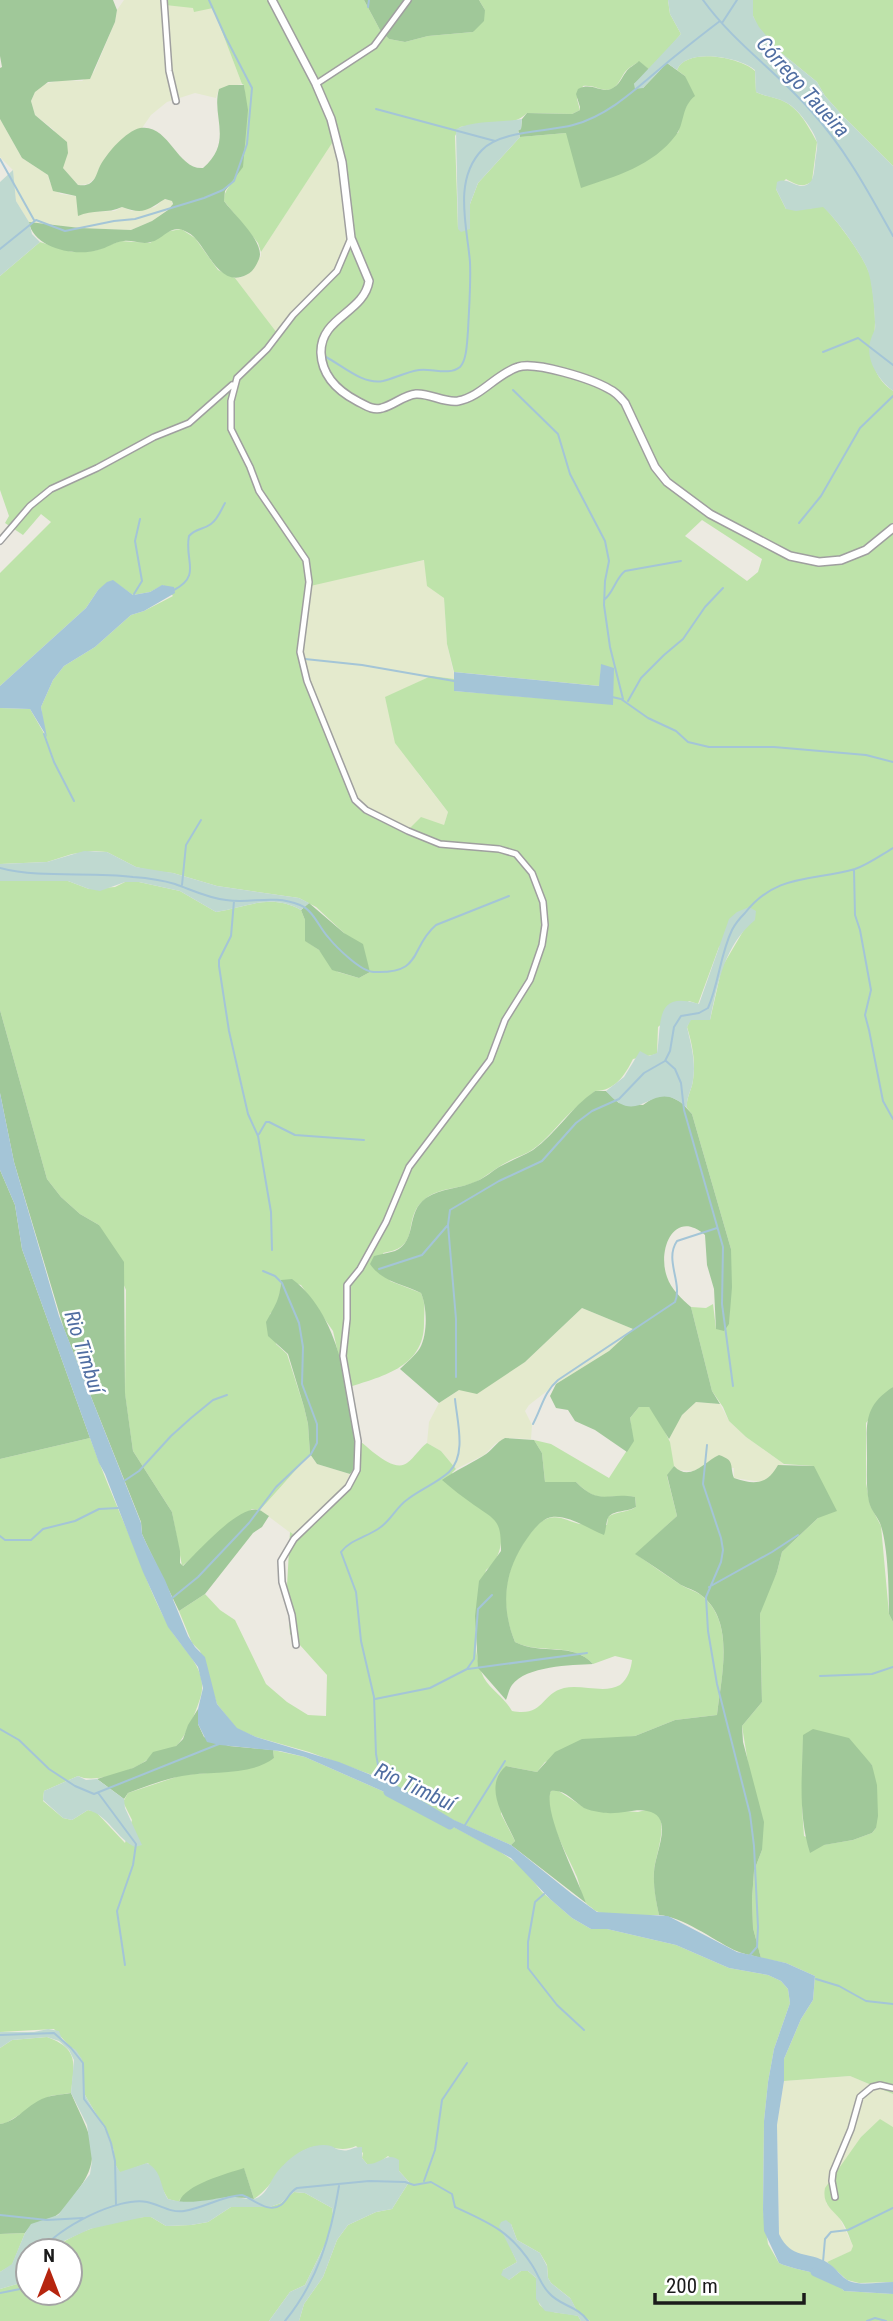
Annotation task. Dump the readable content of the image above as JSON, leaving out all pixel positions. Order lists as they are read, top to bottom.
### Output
{
  "water": ["Córrego Taueira", "Rio Timbuí"],
  "scale_bar": "200 m",
  "north": "top"
}
